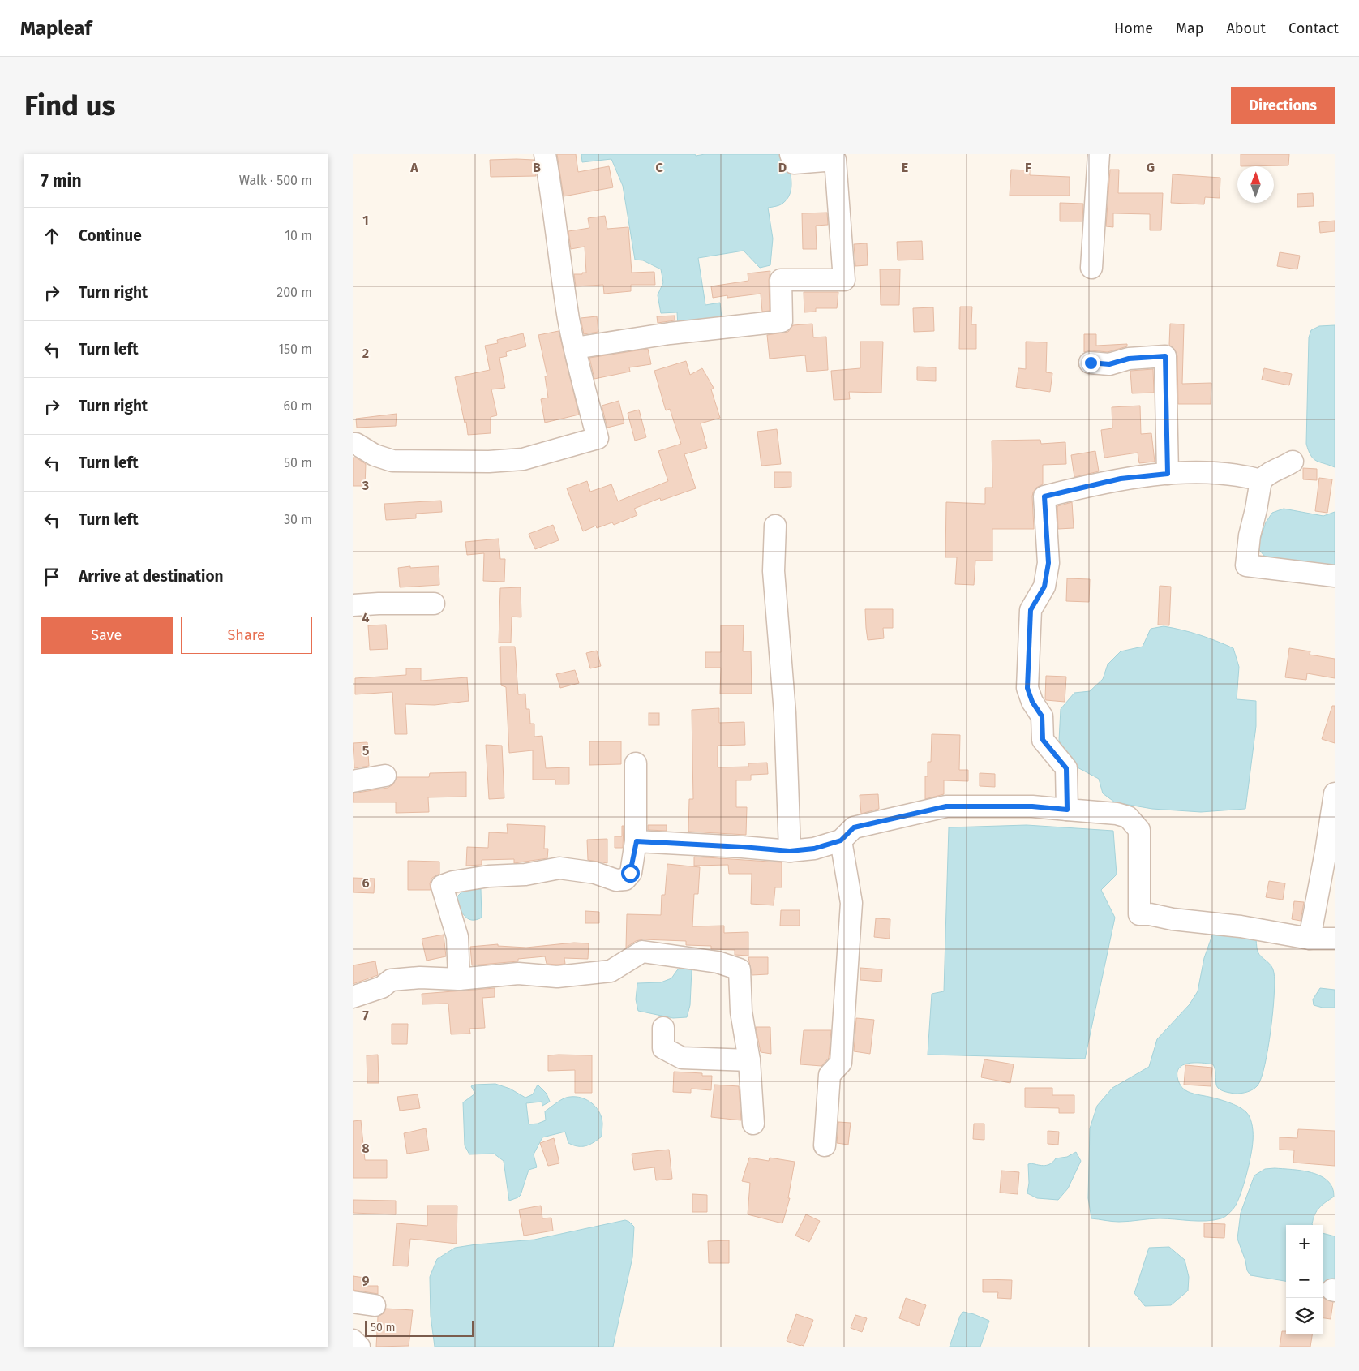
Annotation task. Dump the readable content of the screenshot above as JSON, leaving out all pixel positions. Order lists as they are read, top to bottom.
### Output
{
  "scale_bar": "50 m",
  "north": "top",
  "page": {
    "header": "Mapleaf",
    "nav": [
      "Home",
      "Map",
      "About",
      "Contact"
    ],
    "buttons": [
      "Directions",
      ["Save", "Share"]
    ],
    "title": "Find us",
    "heading": ["7 min", "Walk · 500 m"],
    "list": [
      ["Continue", "10 m"],
      ["Turn right", "200 m"],
      ["Turn left", "150 m"],
      ["Turn right", "60 m"],
      ["Turn left", "50 m"],
      ["Turn left", "30 m"],
      "Arrive at destination"
    ],
    "map_buttons": ["+", "−"],
    "scale": "50 m"
  },
  "grid": {
    "columns": [
      "A",
      "B",
      "C",
      "D",
      "E",
      "F",
      "G"
    ],
    "rows": [
      "1",
      "2",
      "3",
      "4",
      "5",
      "6",
      "7",
      "8",
      "9"
    ]
  }
}
